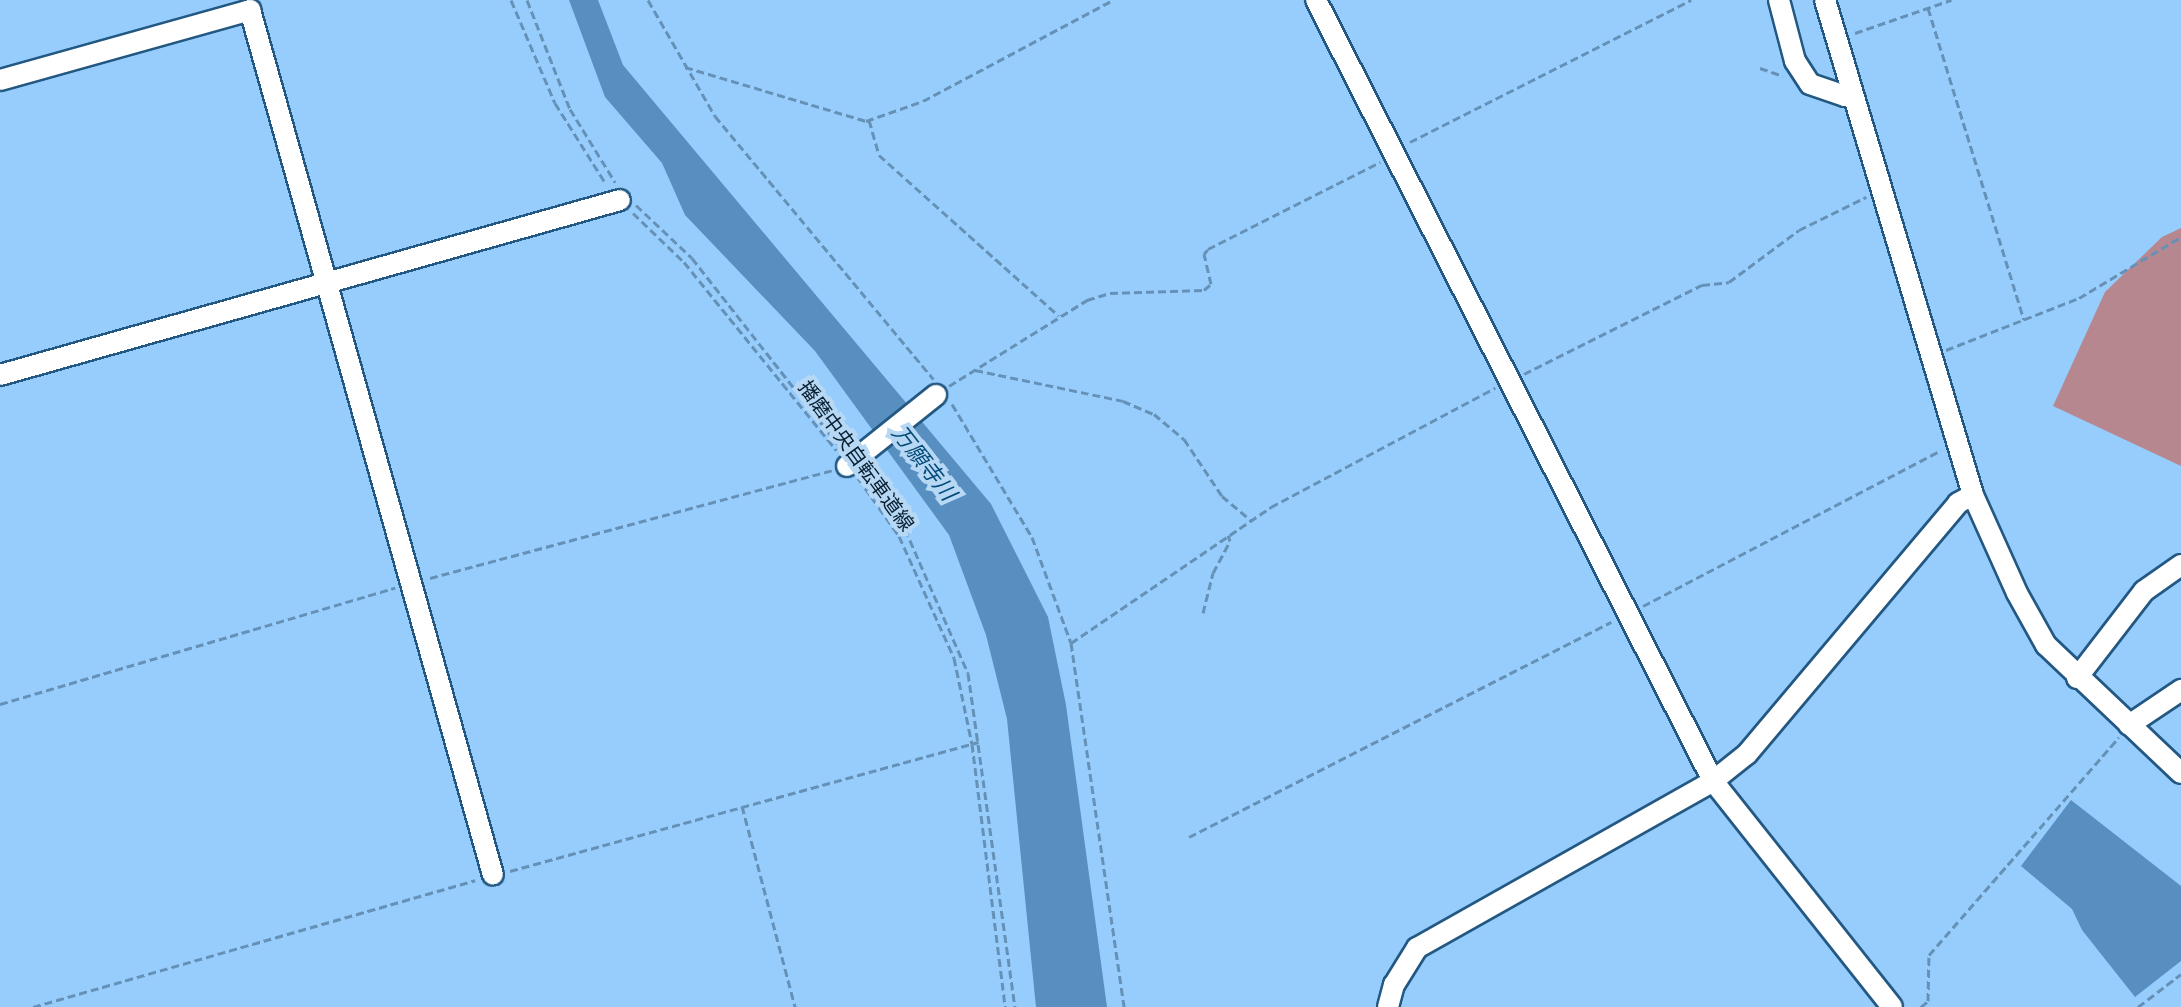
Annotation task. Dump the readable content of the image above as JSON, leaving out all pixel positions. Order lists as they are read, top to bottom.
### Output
{
  "streets": {
    "path": ["播磨中央自転車道線"]
  },
  "water": ["万願寺川"]
}
